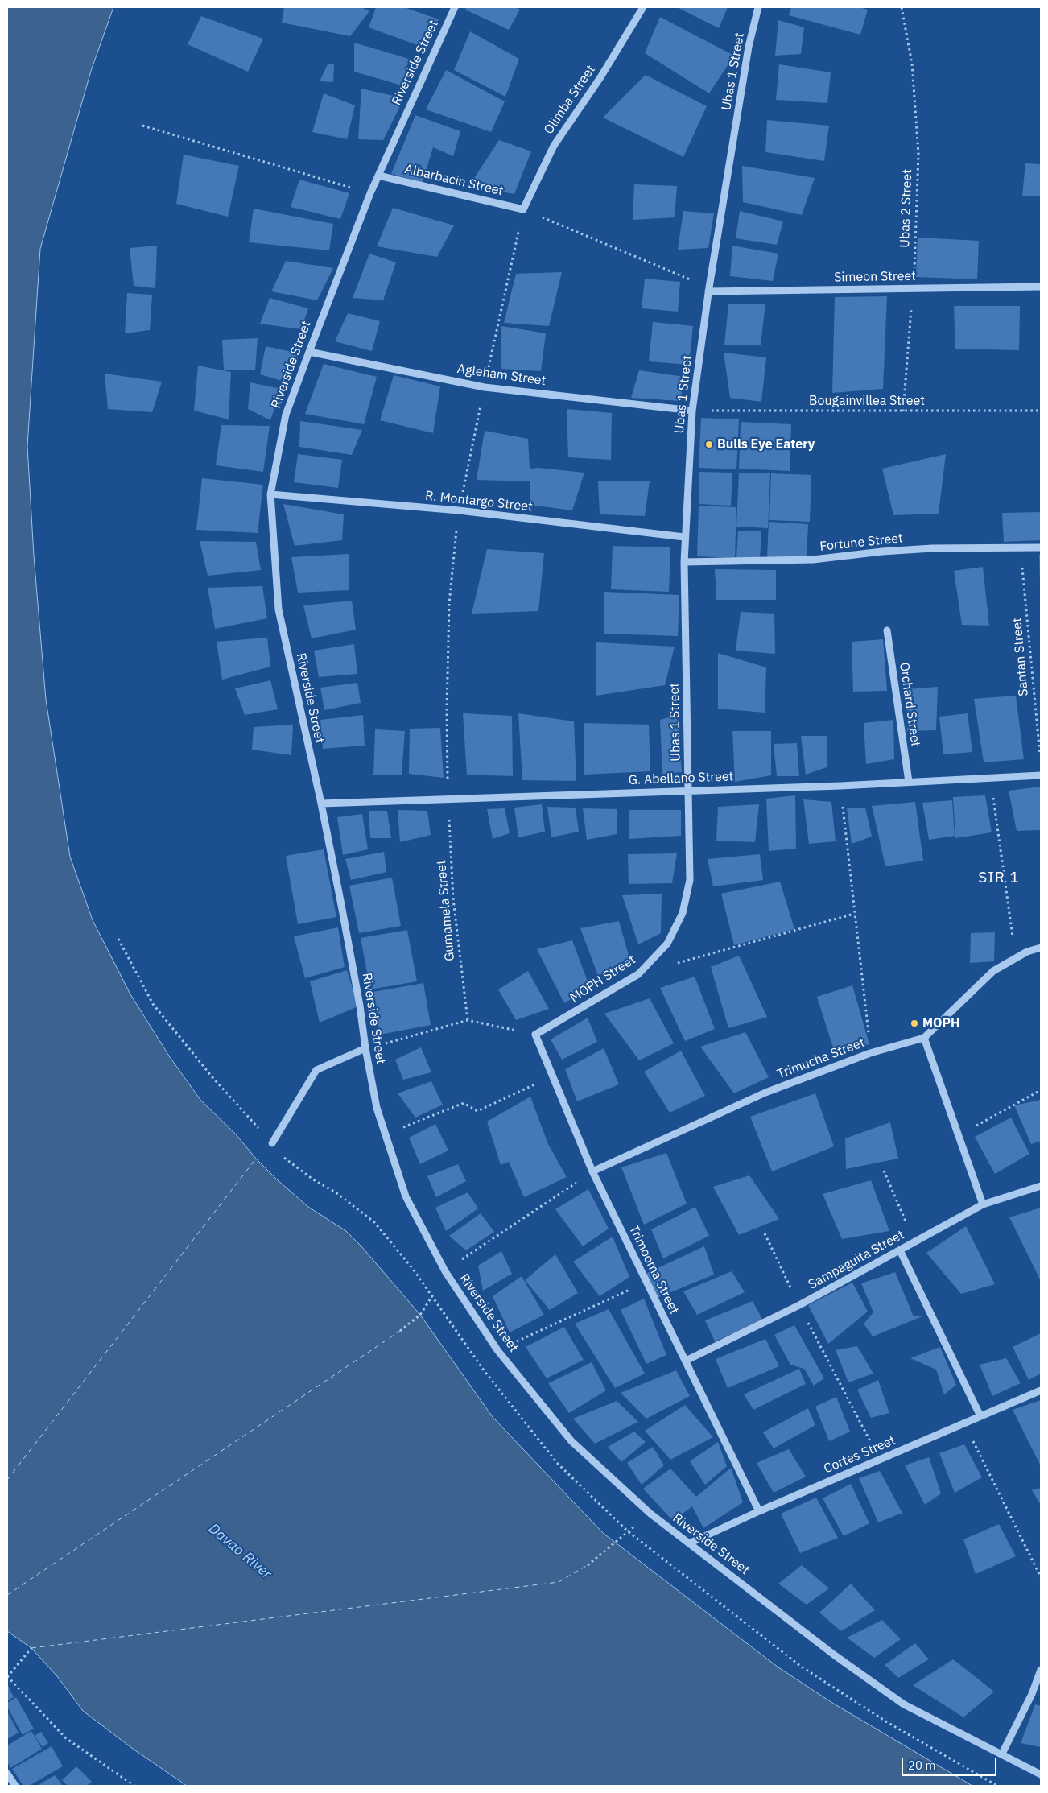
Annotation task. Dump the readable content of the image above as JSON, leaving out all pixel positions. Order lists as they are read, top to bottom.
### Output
{
  "streets": {
    "street": [
      "Riverside Street",
      "Ubas 1 Street",
      "Olimba Street",
      "Albarbacin Street",
      "Simeon Street",
      "Agleham Street",
      "R. Montargo Street",
      "Fortune Street",
      "Orchard Street",
      "G. Abellano Street",
      "MOPH Street",
      "Trimucha Street",
      "Sampaguita Street",
      "Trimooma Street",
      "Cortes Street"
    ],
    "path": [
      "Ubas 2 Street",
      "Bougainvillea Street",
      "Santan Street",
      "Gumamela Street"
    ]
  },
  "crossings": [
    ["Riverside Street", "Albarbacin Street"],
    ["Riverside Street", "Agleham Street"],
    ["Riverside Street", "R. Montargo Street"],
    ["Riverside Street", "G. Abellano Street"],
    ["Riverside Street", "Cortes Street"],
    ["Ubas 1 Street", "Simeon Street"],
    ["Ubas 1 Street", "Agleham Street"],
    ["Ubas 1 Street", "Bougainvillea Street"],
    ["Ubas 1 Street", "R. Montargo Street"],
    ["Ubas 1 Street", "Fortune Street"],
    ["Ubas 1 Street", "G. Abellano Street"],
    ["Ubas 1 Street", "MOPH Street"],
    ["Olimba Street", "Albarbacin Street"],
    ["Ubas 2 Street", "Simeon Street"],
    ["Ubas 2 Street", "Bougainvillea Street"],
    ["Agleham Street", "Bougainvillea Street"],
    ["Fortune Street", "Santan Street"],
    ["Orchard Street", "G. Abellano Street"],
    ["G. Abellano Street", "Gumamela Street"],
    ["G. Abellano Street", "MOPH Street"],
    ["MOPH Street", "Trimooma Street"],
    ["Trimucha Street", "Trimooma Street"],
    ["Sampaguita Street", "Trimooma Street"],
    ["Trimooma Street", "Cortes Street"]
  ],
  "districts": ["SIR 1"],
  "water": ["Davao River"],
  "places": ["Bulls Eye Eatery", "MOPH"],
  "scale_bar": "20 m"
}
